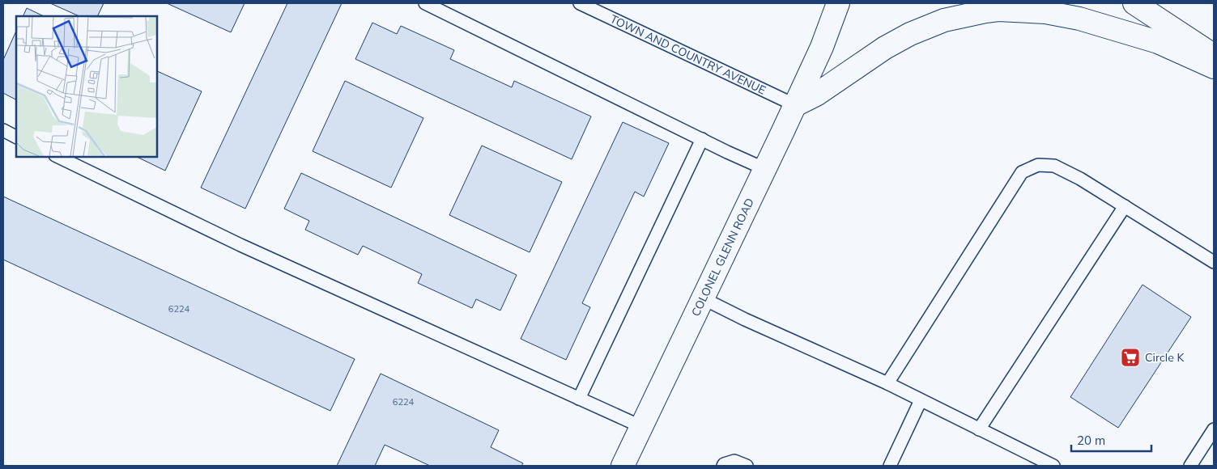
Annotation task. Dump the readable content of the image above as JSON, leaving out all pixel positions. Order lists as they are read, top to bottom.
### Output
{
  "streets": {
    "main road": ["COLONEL GLENN ROAD"],
    "lane": ["TOWN AND COUNTRY AVENUE"]
  },
  "crossings": [
    ["TOWN AND COUNTRY AVENUE", "COLONEL GLENN ROAD"]
  ],
  "places": {
    "supermarket": ["Circle K"]
  },
  "house_numbers": ["6224", "6224"],
  "scale_bar": "20 m"
}
